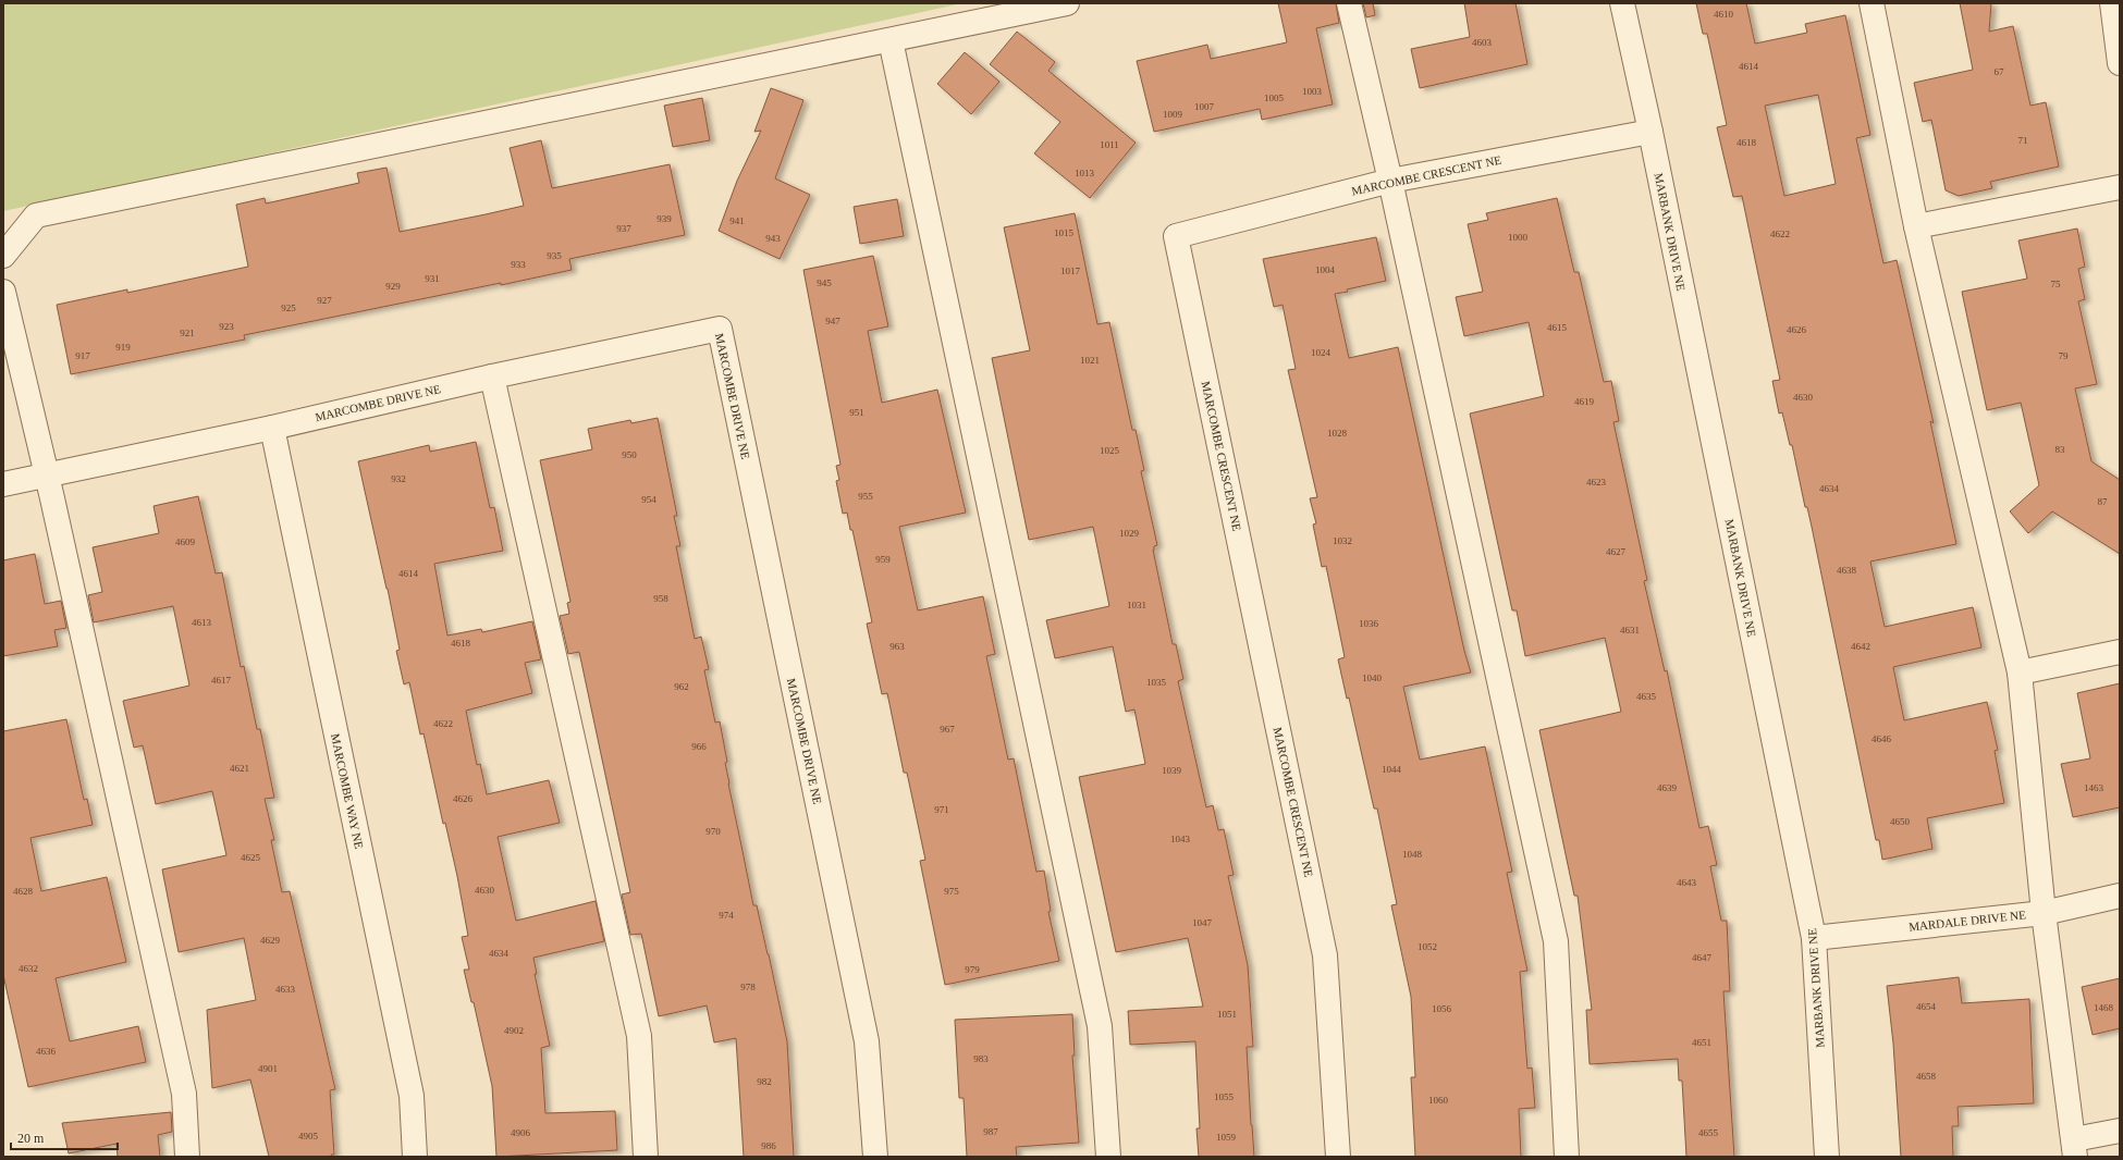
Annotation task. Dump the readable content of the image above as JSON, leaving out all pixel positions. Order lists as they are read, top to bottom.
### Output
{
  "streets": {
    "street": [
      "MARCOMBE CRESCENT NE",
      "MARBANK DRIVE NE",
      "MARCOMBE DRIVE NE",
      "MARCOMBE WAY NE",
      "MARDALE DRIVE NE"
    ]
  },
  "crossings": [
    ["MARCOMBE CRESCENT NE", "MARBANK DRIVE NE"],
    ["MARBANK DRIVE NE", "MARDALE DRIVE NE"],
    ["MARCOMBE DRIVE NE", "MARCOMBE WAY NE"]
  ],
  "house_numbers": [
    "4610",
    "4603",
    "4614",
    "67",
    "1003",
    "1005",
    "1007",
    "1009",
    "71",
    "4618",
    "1011",
    "1013",
    "939",
    "941",
    "937",
    "1015",
    "4622",
    "1000",
    "943",
    "935",
    "933",
    "1004",
    "1017",
    "931",
    "945",
    "75",
    "929",
    "927",
    "925",
    "947",
    "923",
    "4615",
    "4626",
    "921",
    "919",
    "1024",
    "917",
    "79",
    "1021",
    "4630",
    "4619",
    "951",
    "1028",
    "83",
    "1025",
    "950",
    "932",
    "4623",
    "4634",
    "955",
    "954",
    "87",
    "1029",
    "1032",
    "4609",
    "4627",
    "959",
    "4638",
    "4614",
    "958",
    "1031",
    "4613",
    "1036",
    "4631",
    "4618",
    "963",
    "4642",
    "1040",
    "4617",
    "1035",
    "962",
    "4635",
    "4622",
    "967",
    "4646",
    "966",
    "4621",
    "1044",
    "1039",
    "4639",
    "1463",
    "4626",
    "971",
    "4650",
    "970",
    "1043",
    "1048",
    "4625",
    "4643",
    "4630",
    "4628",
    "975",
    "974",
    "1047",
    "4629",
    "1052",
    "4634",
    "4647",
    "4632",
    "979",
    "978",
    "4633",
    "4654",
    "1468",
    "1056",
    "1051",
    "4902",
    "4651",
    "4636",
    "983",
    "4901",
    "4658",
    "982",
    "1055",
    "1060",
    "987",
    "4906",
    "4655",
    "4905",
    "1059",
    "986"
  ],
  "scale_bar": "20 m"
}
